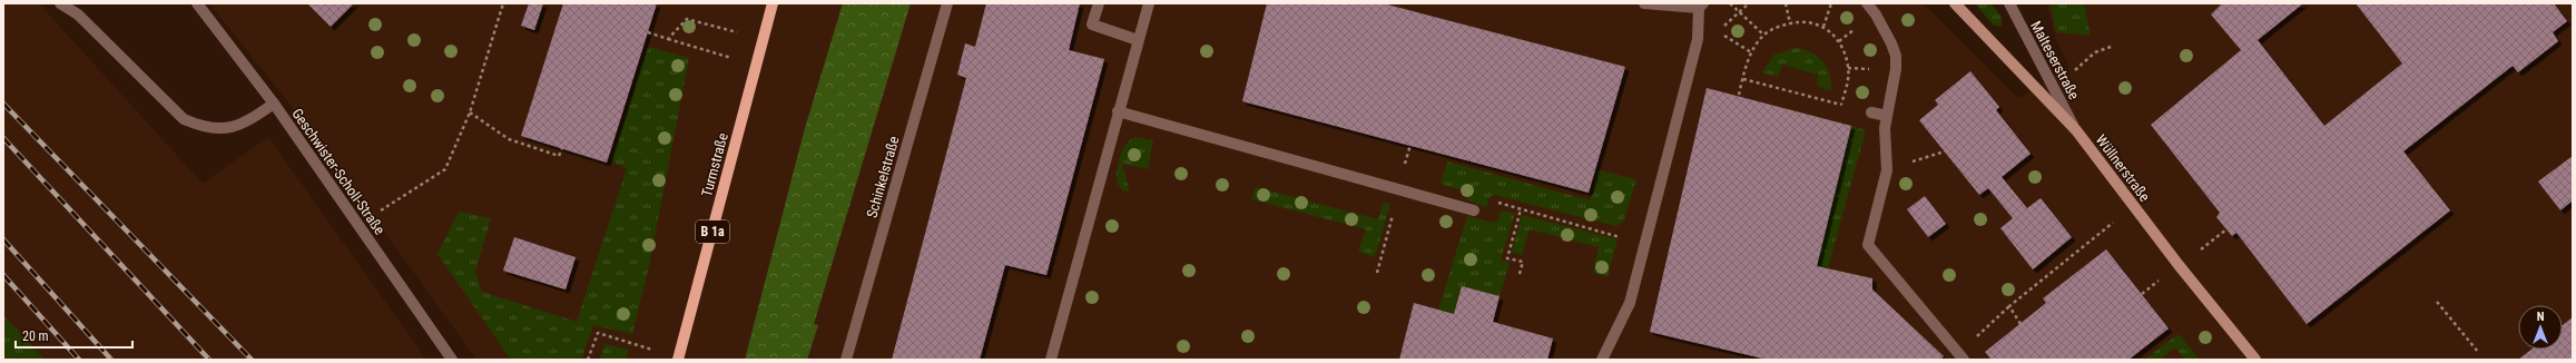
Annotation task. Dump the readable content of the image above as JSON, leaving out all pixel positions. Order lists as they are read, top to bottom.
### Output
{
  "streets": {
    "main road": ["Turmstraße", "B 1a"],
    "street": [
      "Malteserstraße",
      "Wüllnerstraße",
      "Geschwister-Scholl-Straße",
      "Schinkelstraße"
    ]
  },
  "crossings": [
    ["Malteserstraße", "Wüllnerstraße"]
  ],
  "scale_bar": "20 m",
  "north": "top"
}
